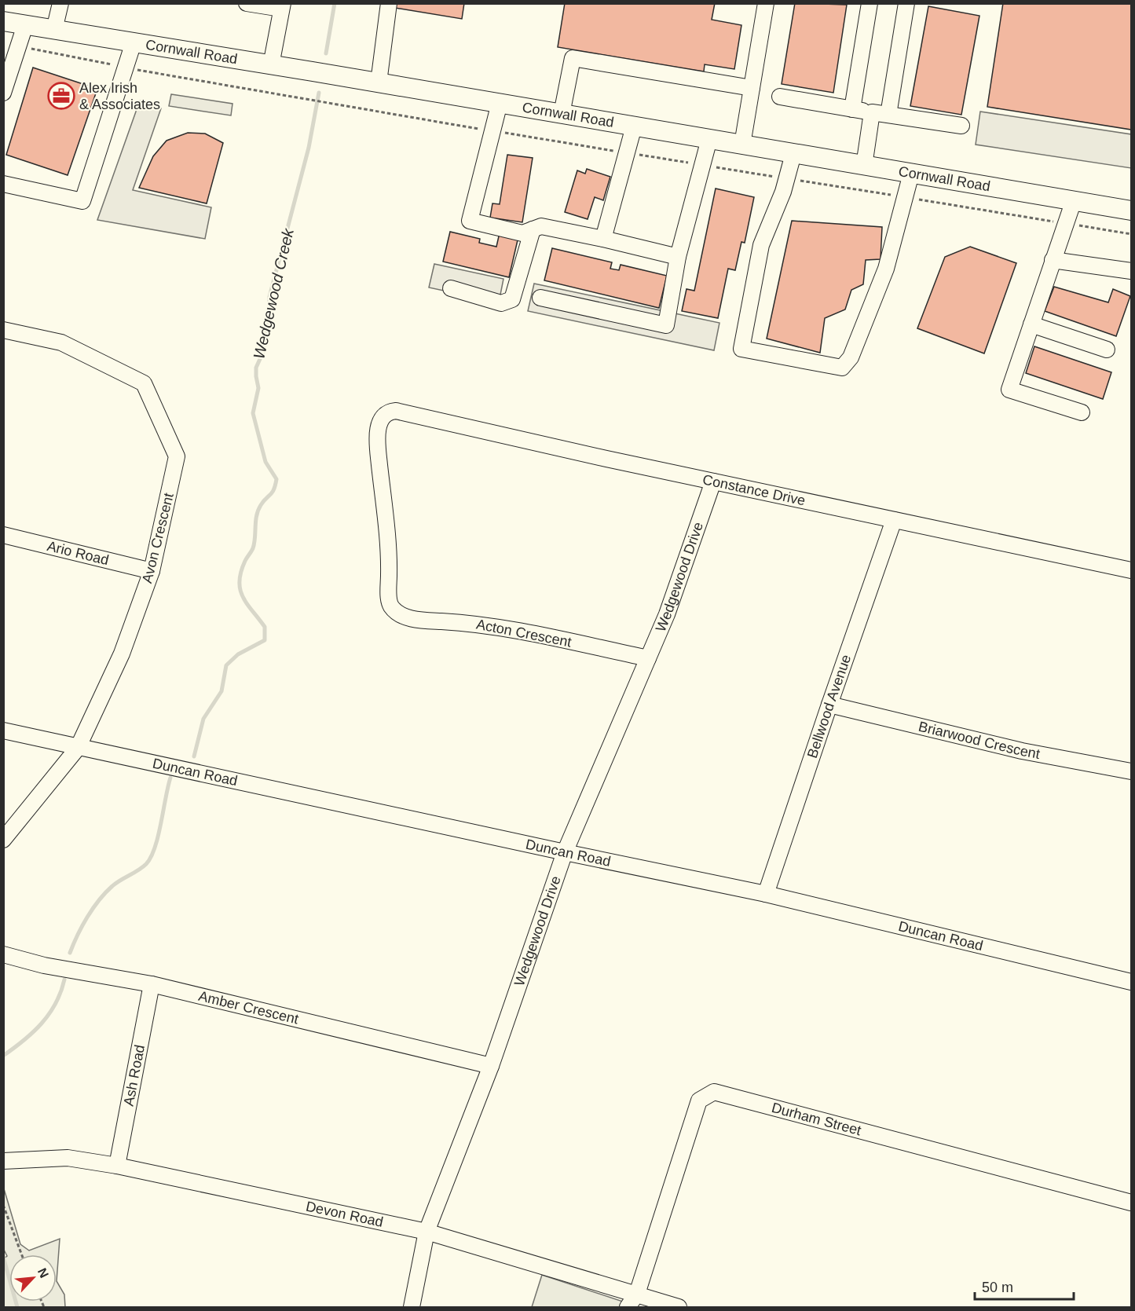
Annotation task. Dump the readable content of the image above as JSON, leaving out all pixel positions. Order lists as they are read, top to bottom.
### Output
{
  "streets": {
    "main road": ["Cornwall Road"],
    "street": [
      "Constance Drive",
      "Avon Crescent",
      "Ario Road",
      "Wedgewood Drive",
      "Acton Crescent",
      "Bellwood Avenue",
      "Briarwood Crescent",
      "Duncan Road",
      "Amber Crescent",
      "Ash Road",
      "Durham Street",
      "Devon Road"
    ]
  },
  "crossings": [
    ["Constance Drive", "Wedgewood Drive"],
    ["Constance Drive", "Acton Crescent"],
    ["Constance Drive", "Bellwood Avenue"],
    ["Avon Crescent", "Ario Road"],
    ["Avon Crescent", "Duncan Road"],
    ["Wedgewood Drive", "Acton Crescent"],
    ["Wedgewood Drive", "Duncan Road"],
    ["Wedgewood Drive", "Amber Crescent"],
    ["Wedgewood Drive", "Devon Road"],
    ["Bellwood Avenue", "Briarwood Crescent"],
    ["Bellwood Avenue", "Duncan Road"],
    ["Amber Crescent", "Ash Road"],
    ["Ash Road", "Devon Road"],
    ["Durham Street", "Devon Road"]
  ],
  "water": ["Wedgewood Creek"],
  "places": {
    "office": ["Alex Irish & Associates"]
  },
  "scale_bar": "50 m",
  "north": "top right"
}
